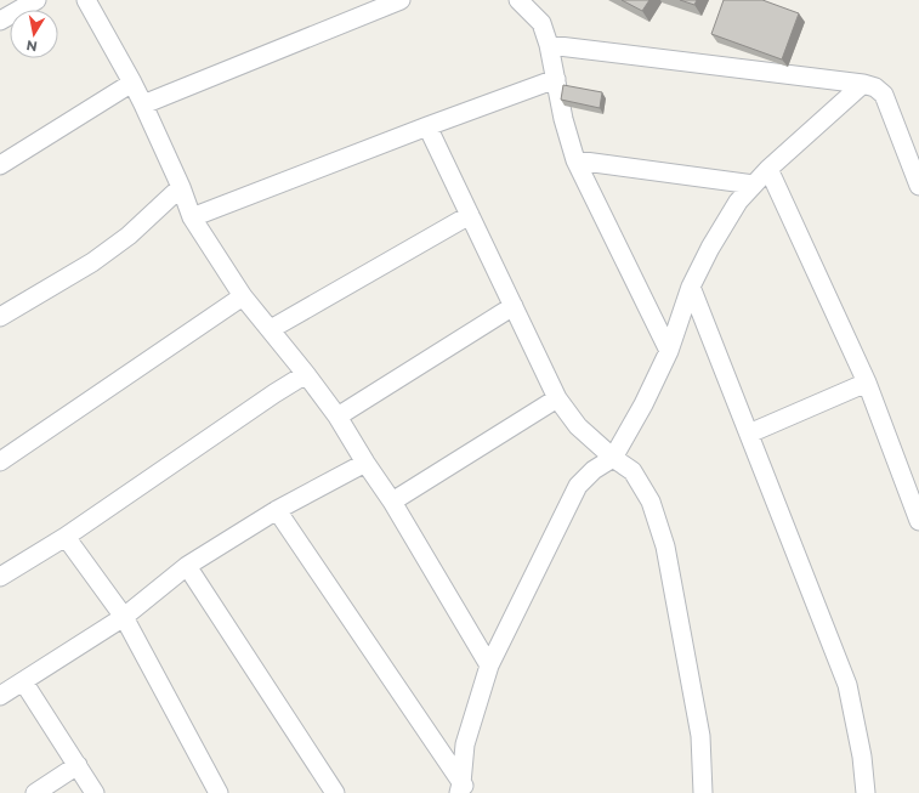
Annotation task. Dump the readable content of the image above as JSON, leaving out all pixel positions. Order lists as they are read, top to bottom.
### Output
{
  "north": "bottom"
}
